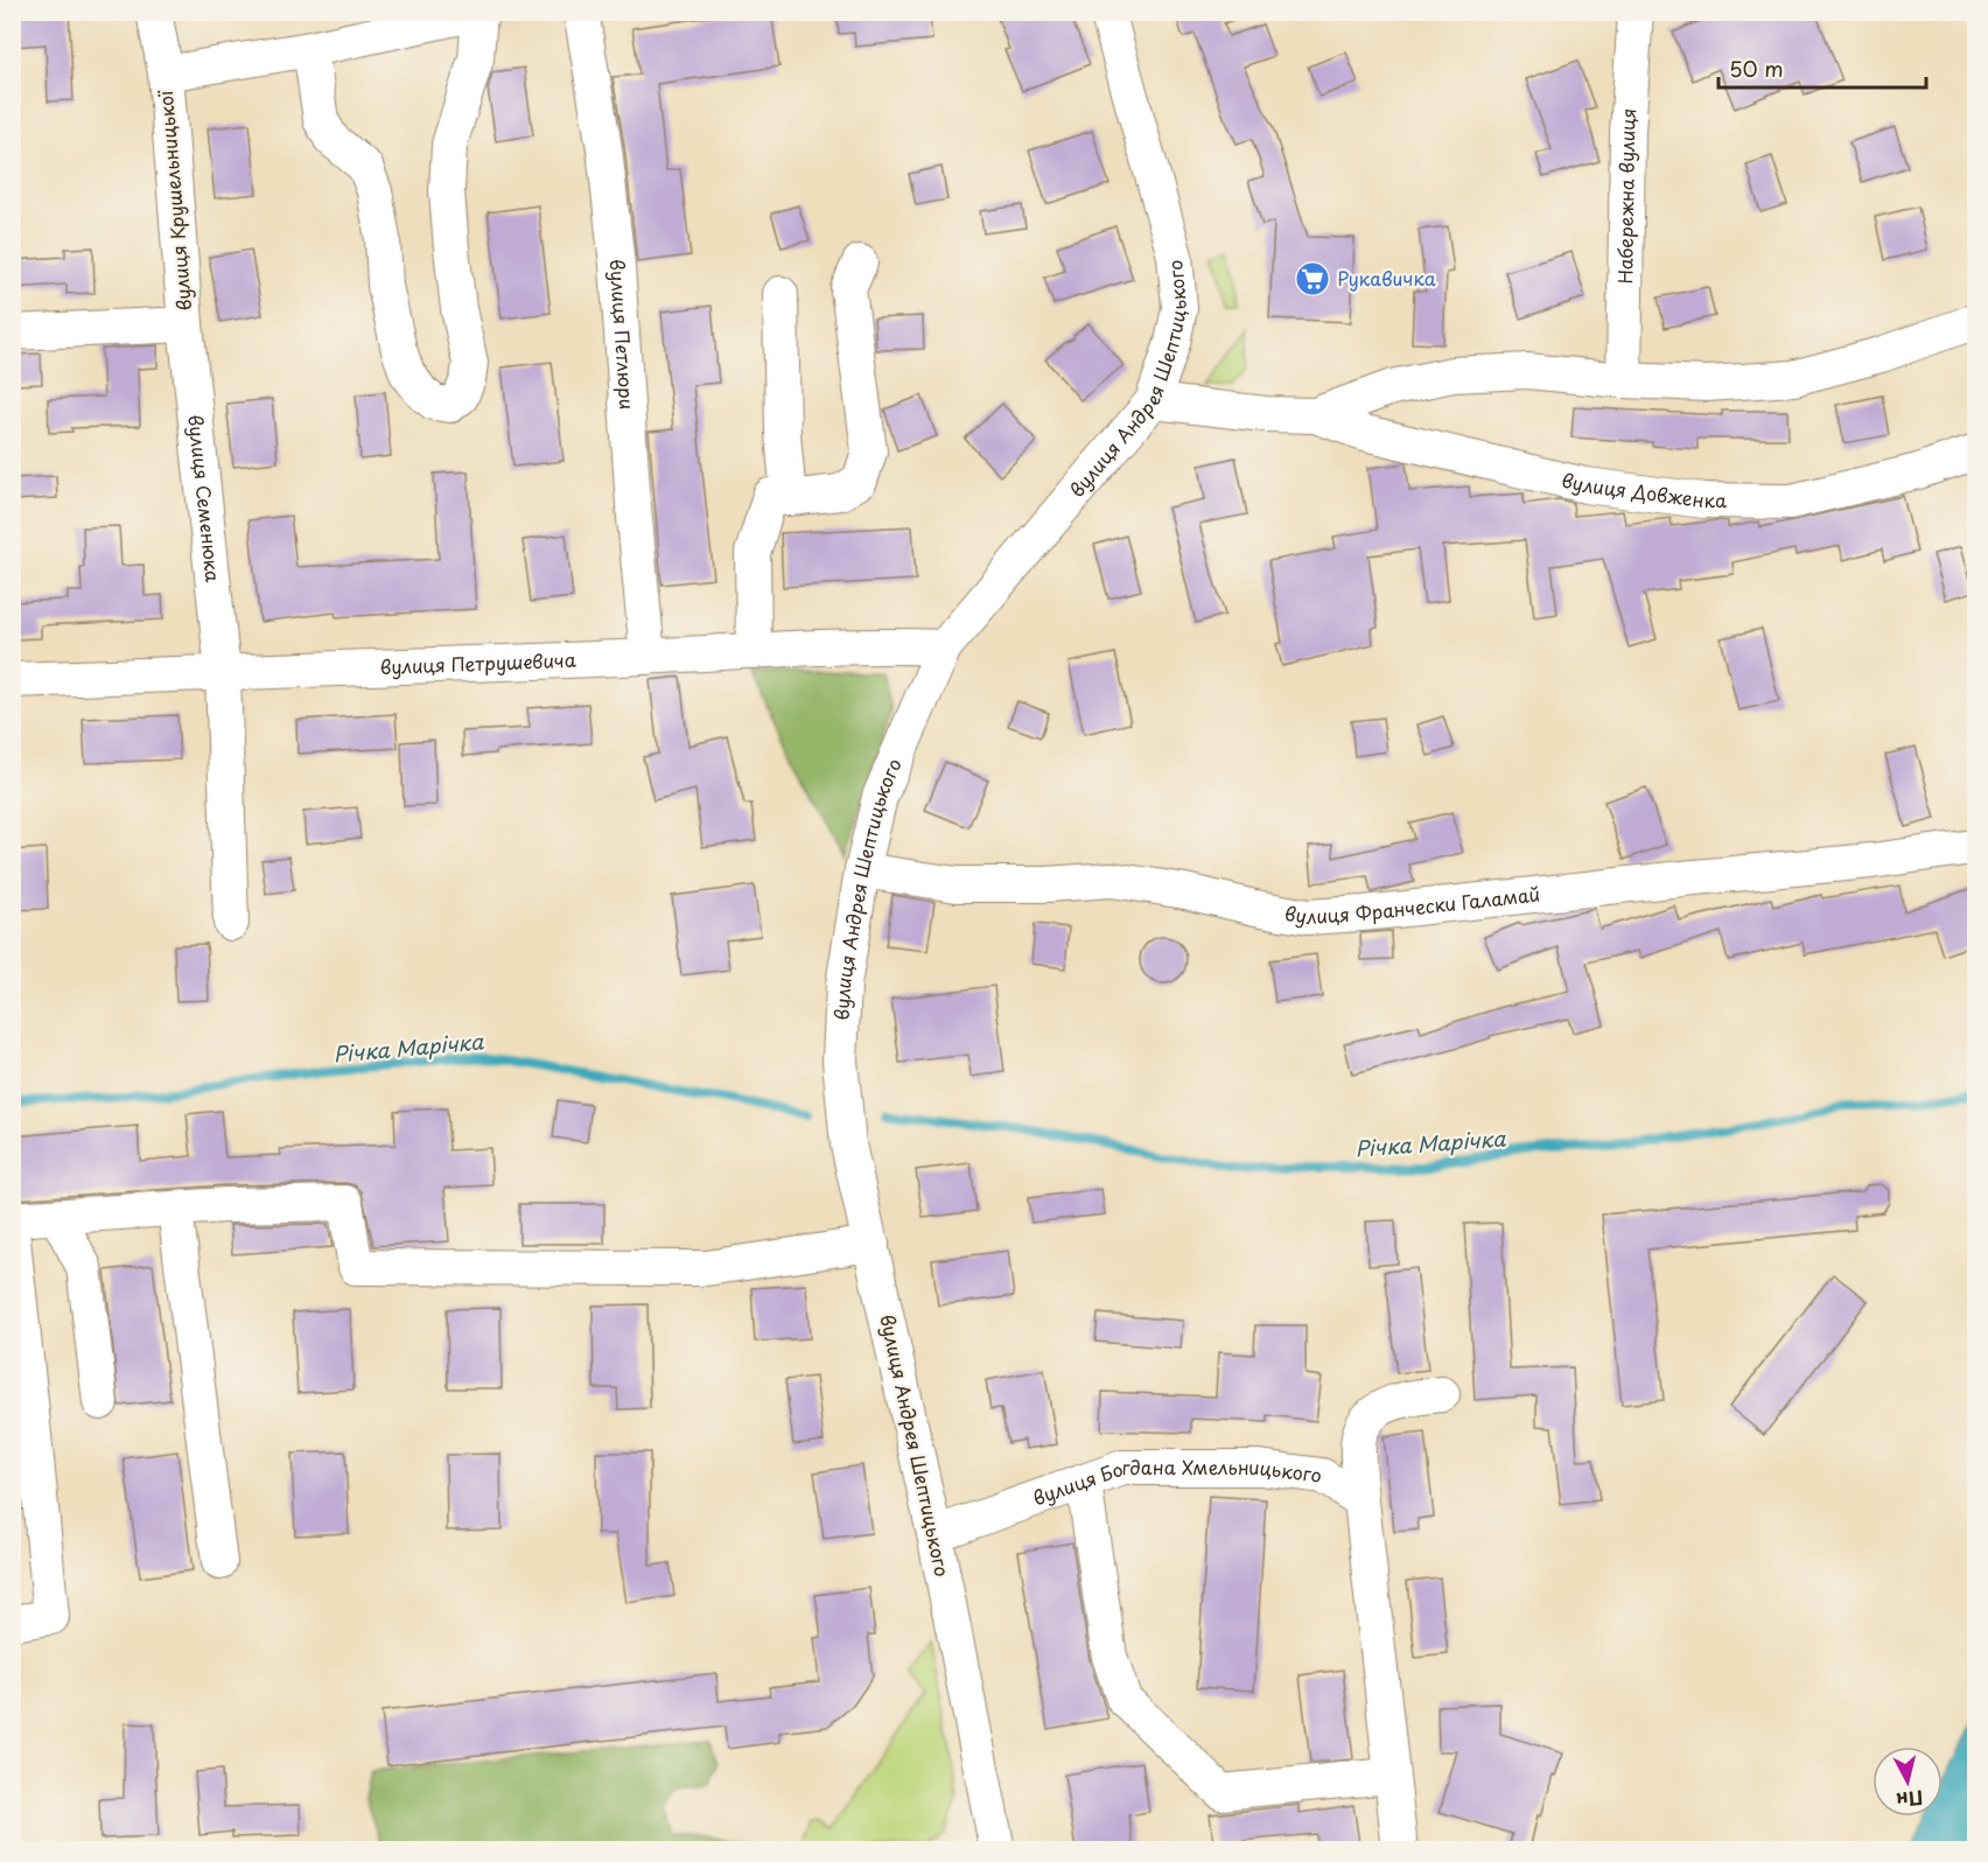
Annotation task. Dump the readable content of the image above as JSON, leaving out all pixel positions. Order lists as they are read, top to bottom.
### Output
{
  "streets": {
    "street": [
      "Набережна вулиця",
      "вулиця Крушельницької",
      "вулиця Петлюри",
      "вулиця Андрея Шептицького",
      "вулиця Довженка",
      "вулиця Семенюка",
      "вулиця Петрушевича",
      "вулиця Франчески Галамай",
      "вулиця Богдана Хмельницького"
    ]
  },
  "crossings": [
    ["Набережна вулиця", "вулиця Довженка"],
    ["вулиця Крушельницької", "вулиця Семенюка"],
    ["вулиця Петлюри", "вулиця Петрушевича"],
    ["вулиця Андрея Шептицького", "вулиця Довженка"],
    ["вулиця Андрея Шептицького", "вулиця Петрушевича"],
    ["вулиця Андрея Шептицького", "вулиця Франчески Галамай"],
    ["вулиця Андрея Шептицького", "вулиця Богдана Хмельницького"],
    ["вулиця Семенюка", "вулиця Петрушевича"]
  ],
  "water": ["Річка Марічка"],
  "places": {
    "supermarket": ["Рукавичка"]
  },
  "scale_bar": "50 m",
  "north": "bottom"
}
